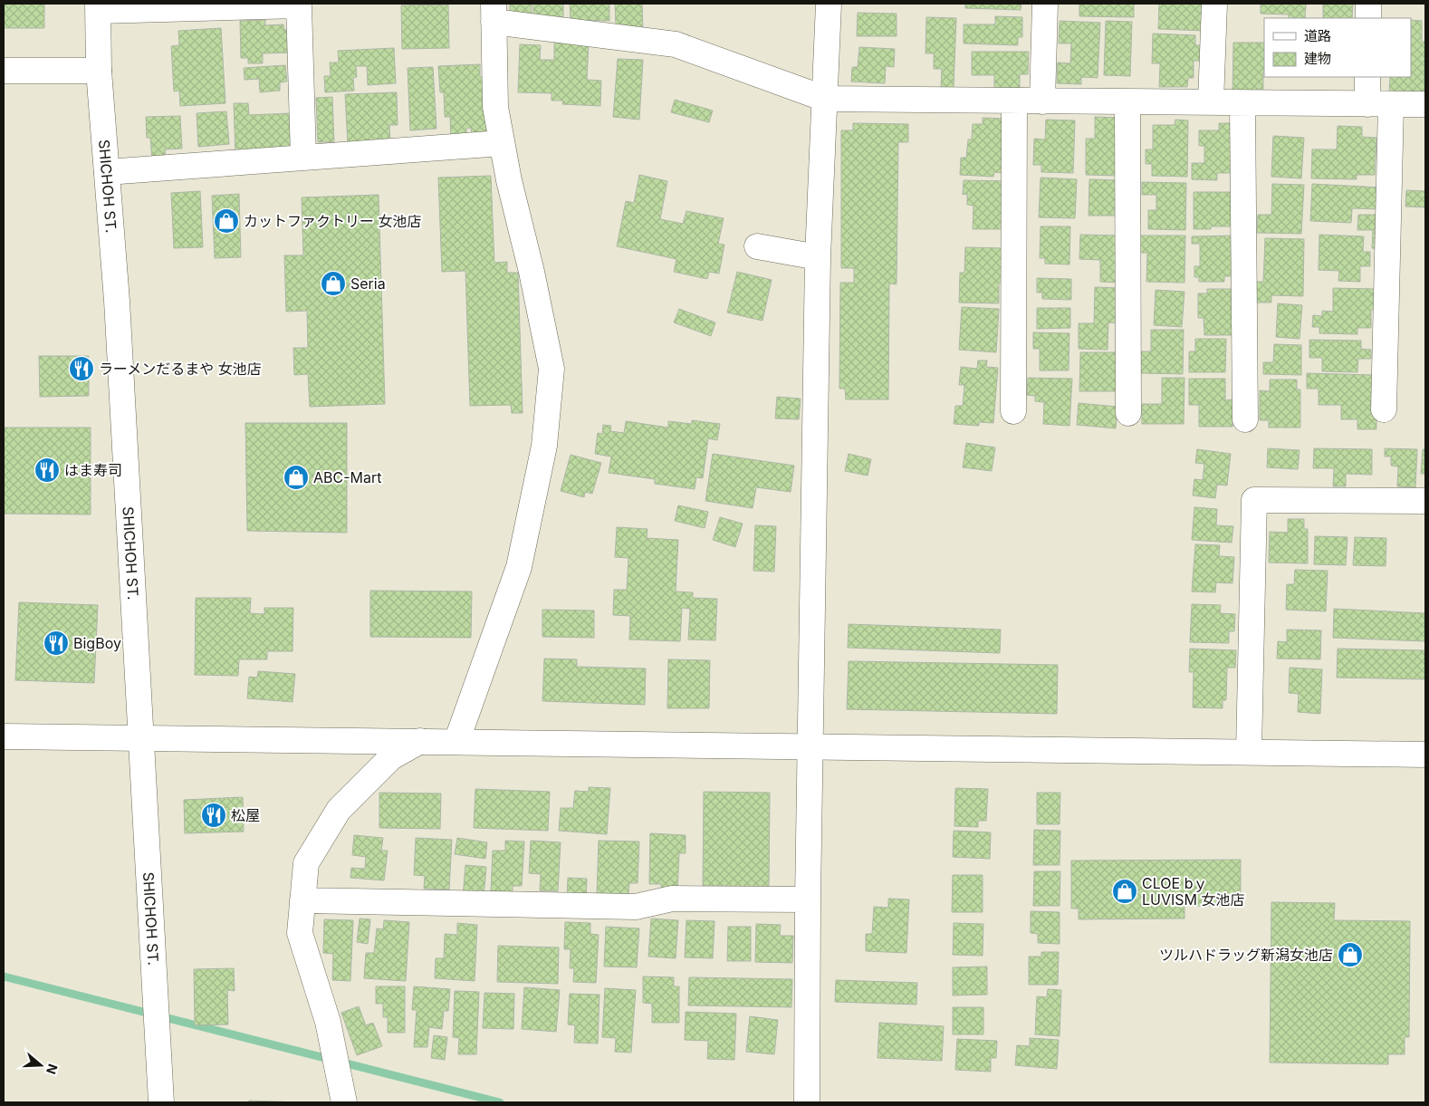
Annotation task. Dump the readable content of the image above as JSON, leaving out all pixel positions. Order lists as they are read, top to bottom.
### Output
{
  "streets": {
    "street": ["SHICHOH ST."]
  },
  "places": {
    "shop": [
      "カットファクトリー 女池店",
      "Seria",
      "ABC-Mart",
      "CLOE bｙ LUVISM 女池店",
      "ツルハドラッグ新潟女池店"
    ],
    "restaurant": [
      "ラーメンだるまや 女池店",
      "はま寿司",
      "BigBoy",
      "松屋"
    ]
  },
  "legend": ["道路", "建物"],
  "north": "right"
}
